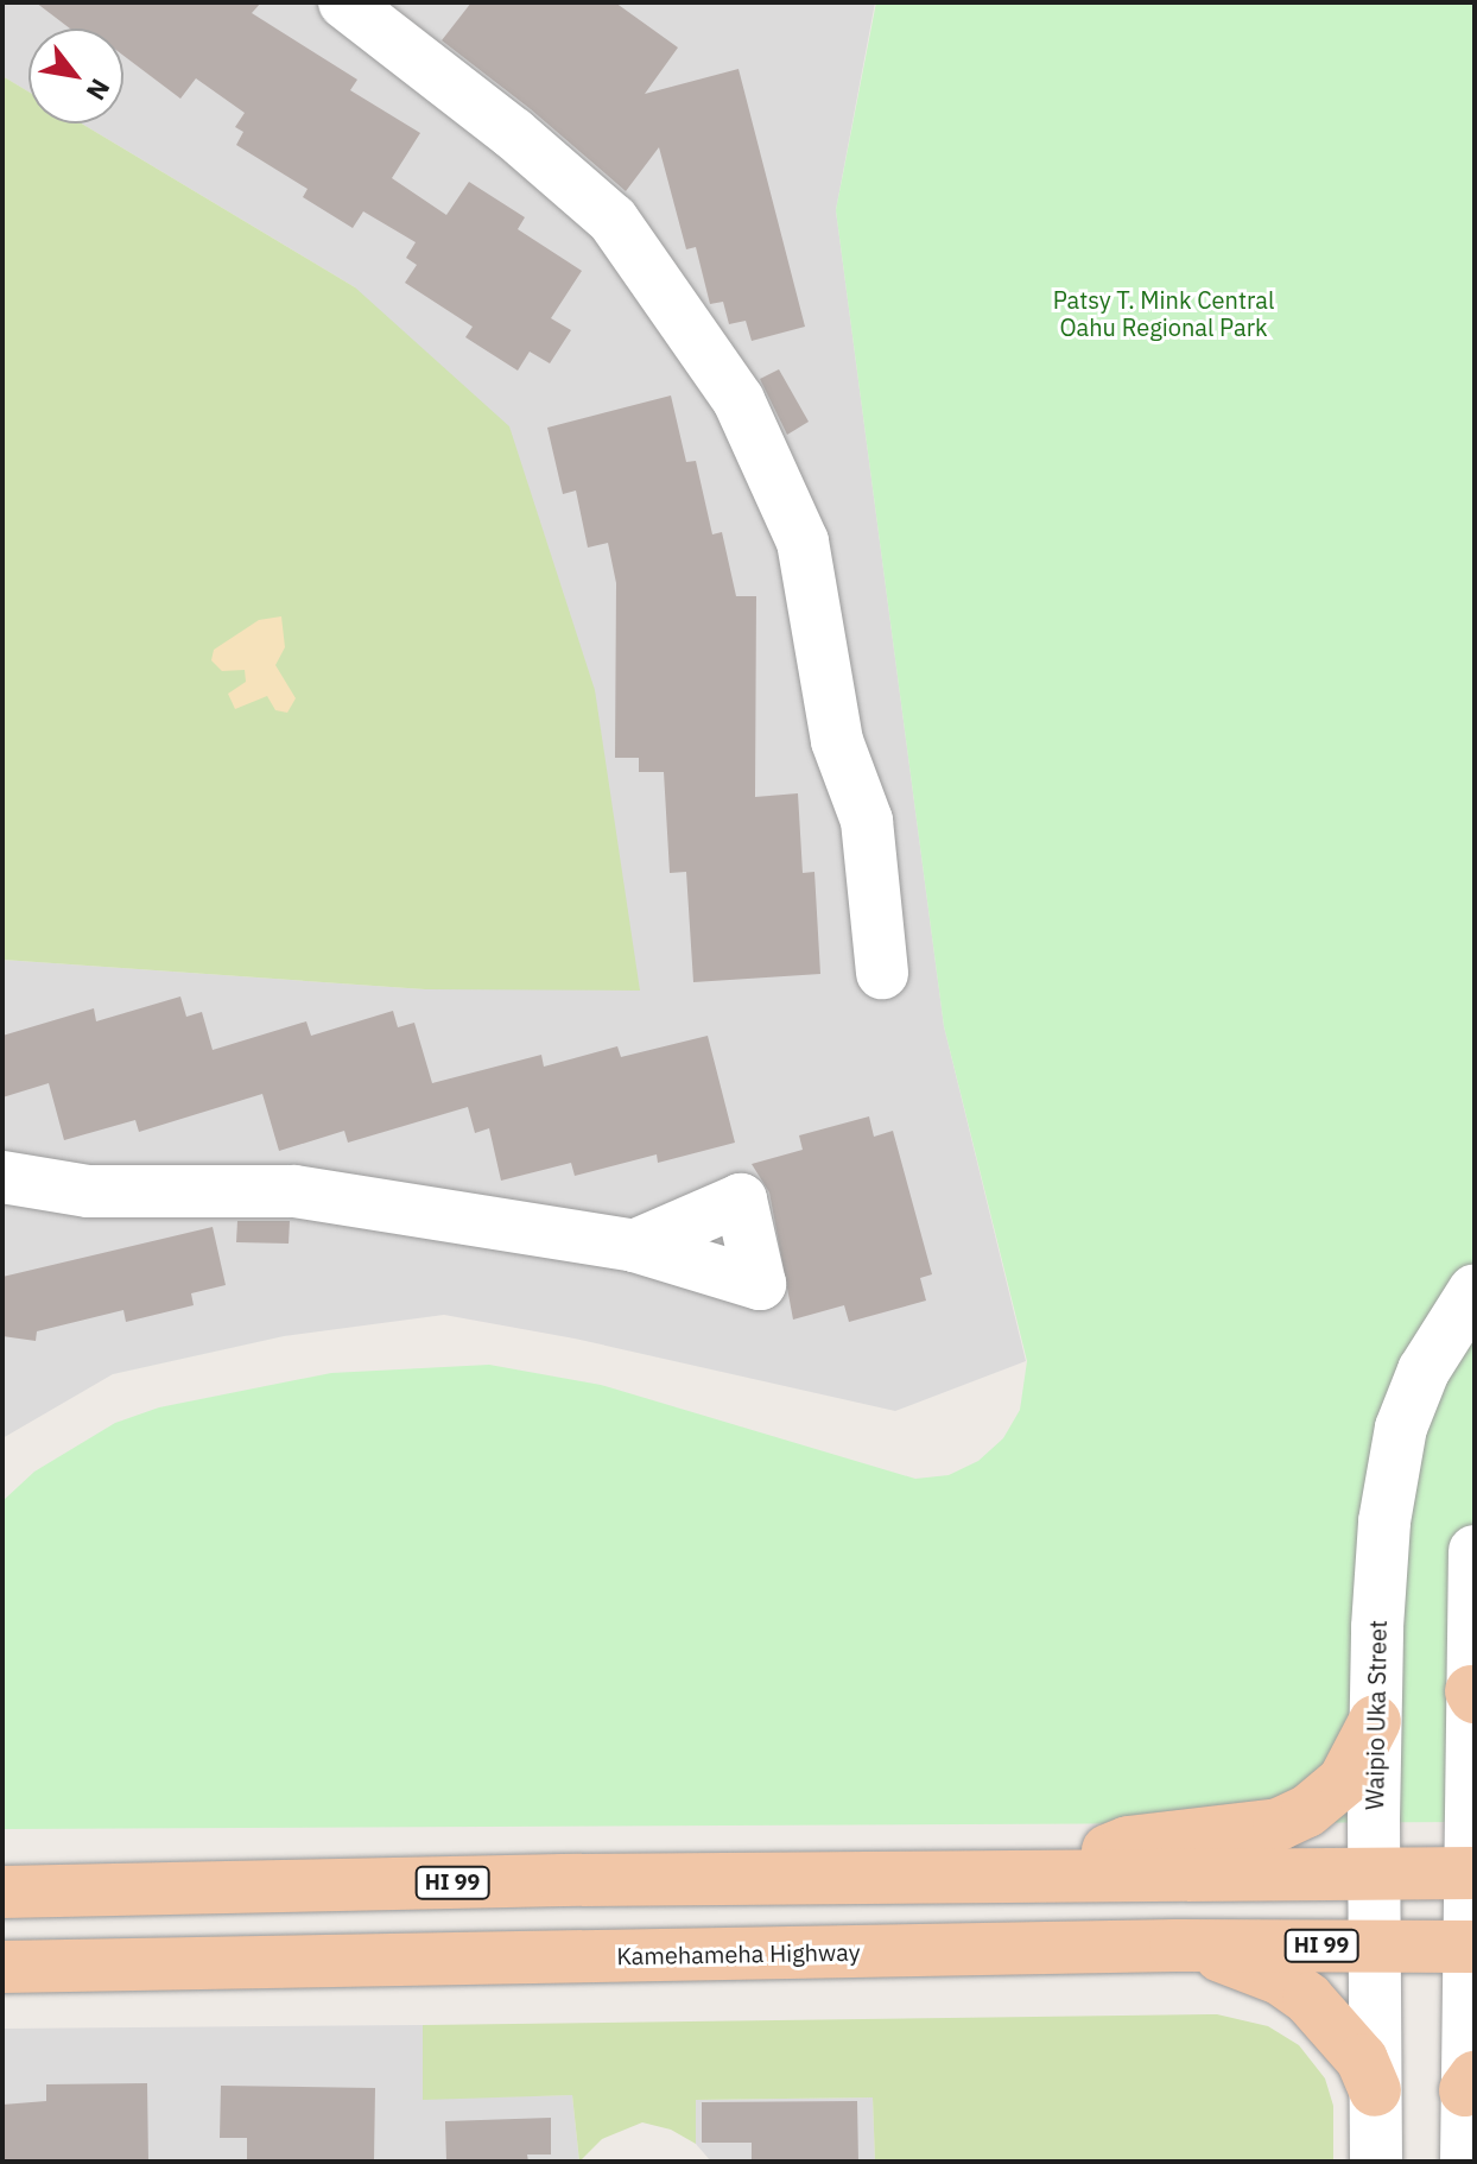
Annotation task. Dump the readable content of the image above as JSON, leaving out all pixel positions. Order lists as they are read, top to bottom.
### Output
{
  "streets": {
    "main road": ["HI 99", "Kamehameha Highway"],
    "street": ["Waipio Uka Street"]
  },
  "crossings": [
    ["Waipio Uka Street", "HI 99"],
    ["Waipio Uka Street", "Kamehameha Highway"]
  ],
  "parks": ["Patsy T. Mink Central Oahu Regional Park"],
  "north": "bottom right"
}
